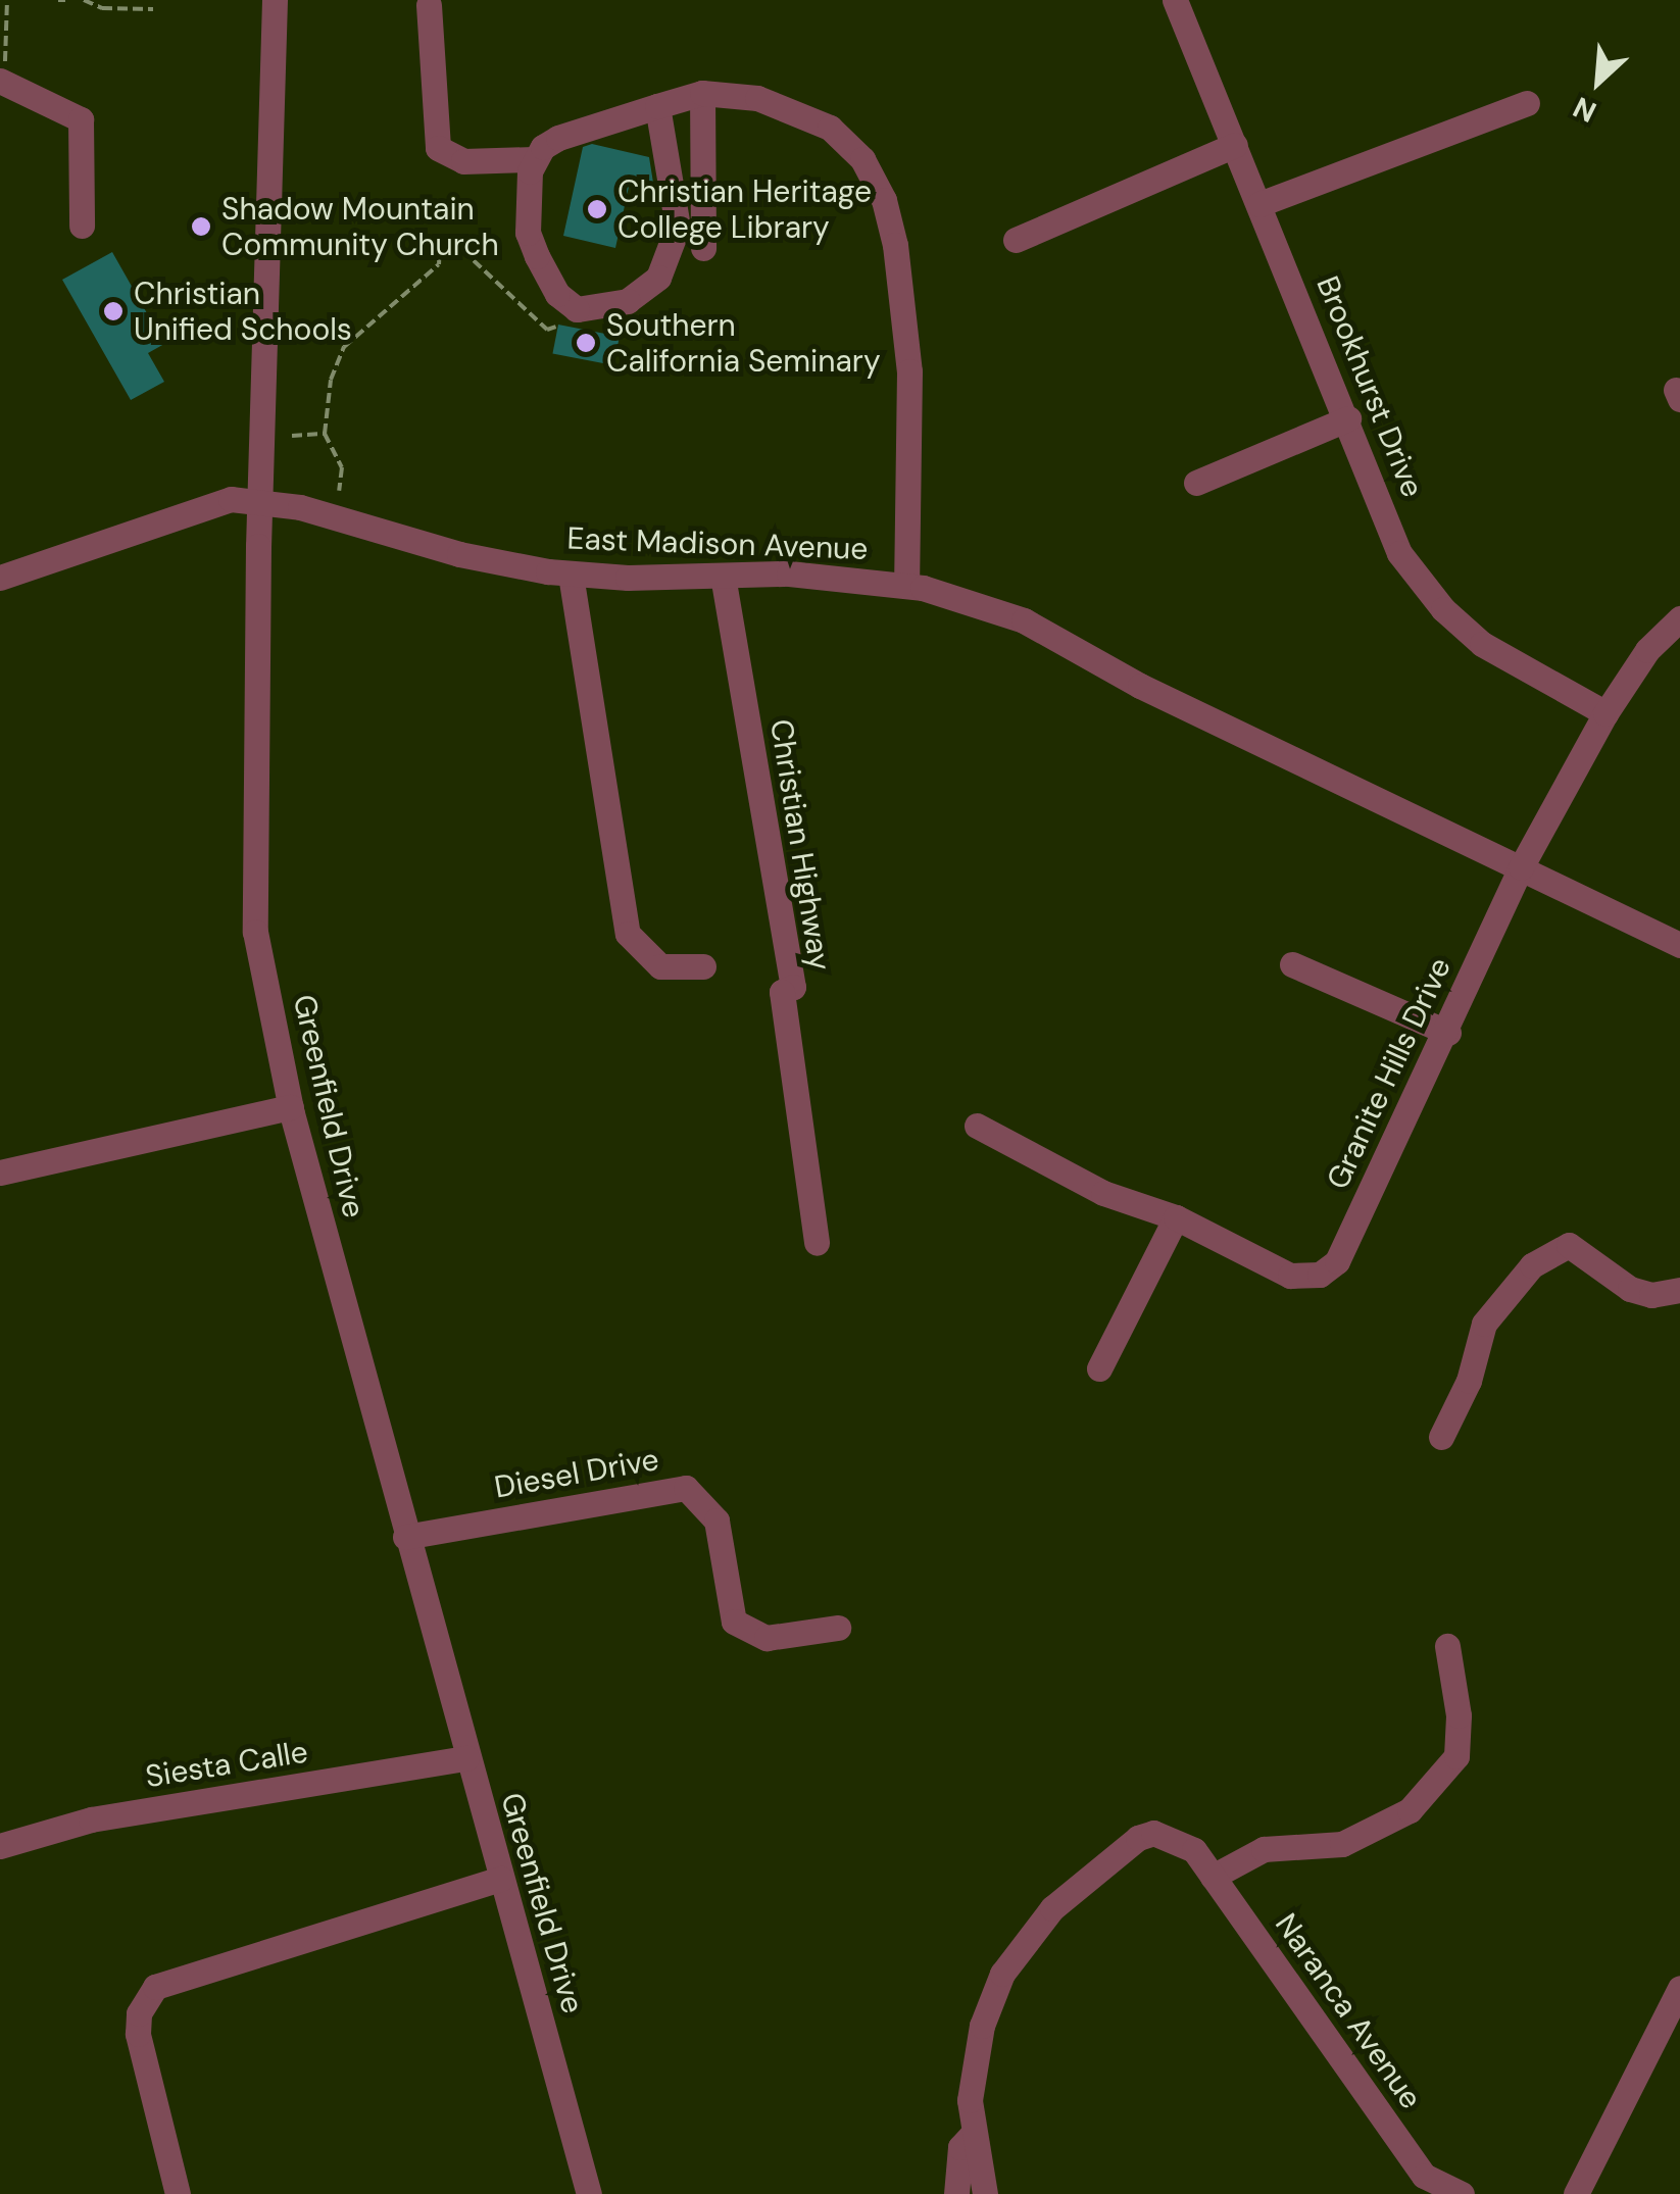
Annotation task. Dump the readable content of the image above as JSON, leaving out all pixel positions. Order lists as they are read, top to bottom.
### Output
{
  "streets": {
    "street": [
      "Brookhurst Drive",
      "East Madison Avenue",
      "Christian Highway",
      "Granite Hills Drive",
      "Greenfield Drive",
      "Diesel Drive",
      "Siesta Calle",
      "Naranca Avenue"
    ]
  },
  "crossings": [
    ["Brookhurst Drive", "Granite Hills Drive"],
    ["East Madison Avenue", "Christian Highway"],
    ["East Madison Avenue", "Granite Hills Drive"],
    ["East Madison Avenue", "Greenfield Drive"],
    ["Greenfield Drive", "Diesel Drive"],
    ["Greenfield Drive", "Siesta Calle"]
  ],
  "places": [
    "Christian Heritage College Library",
    "Shadow Mountain Community Church",
    "Christian Unified Schools",
    "Southern California Seminary"
  ],
  "north": "bottom left"
}
